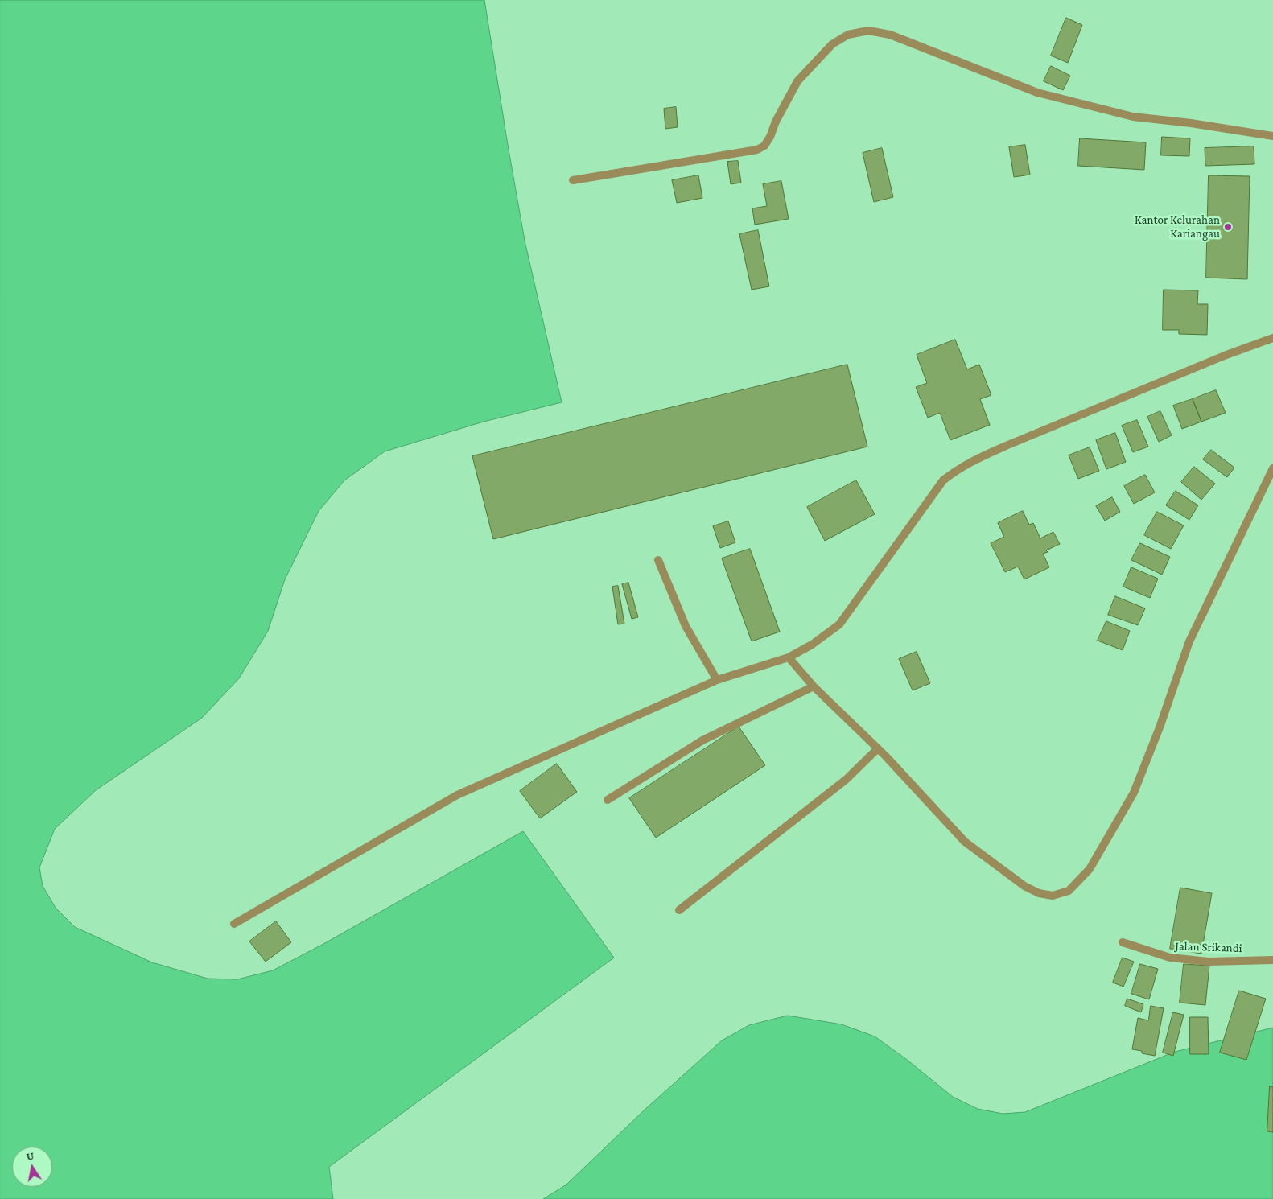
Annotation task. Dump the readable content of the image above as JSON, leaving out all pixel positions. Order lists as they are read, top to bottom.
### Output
{
  "streets": {
    "street": ["Jalan Srikandi"]
  },
  "places": ["Kantor Kelurahan Kariangau"],
  "north": "top"
}
